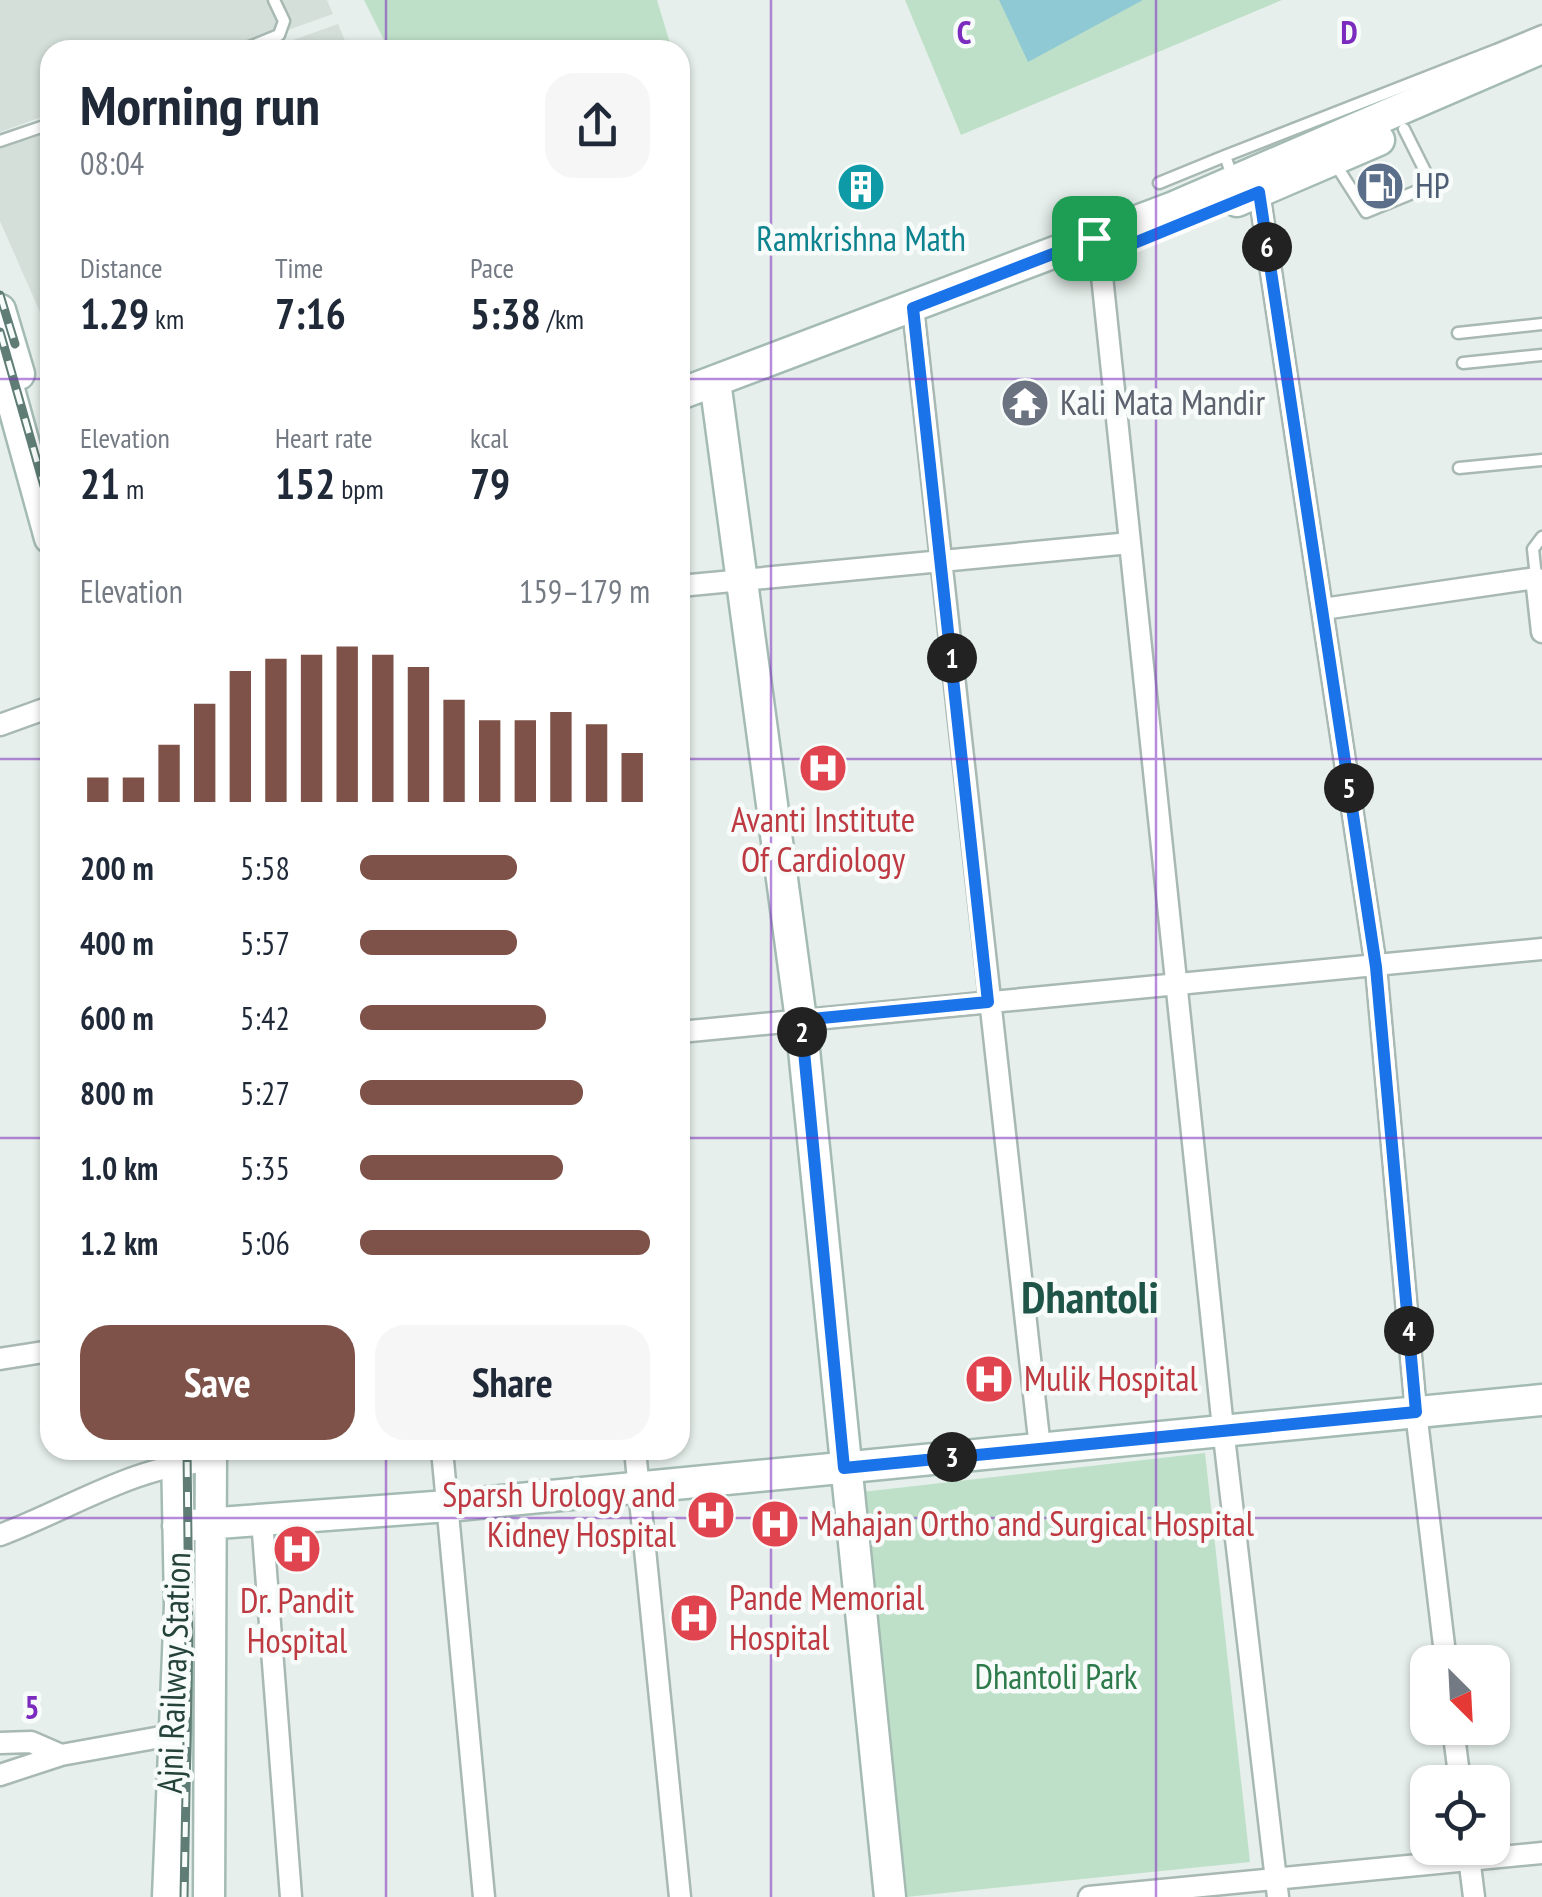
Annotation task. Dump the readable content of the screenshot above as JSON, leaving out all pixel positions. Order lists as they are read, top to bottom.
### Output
{
  "streets": {
    "street": ["Ajni Railway Station"]
  },
  "districts": ["Dhantoli"],
  "parks": ["Dhantoli Park"],
  "places": {
    "fuel station": ["HP"],
    "building": ["Ramkrishna Math"],
    "temple": ["Kali Mata Mandir"],
    "hospital": [
      "Avanti Institute Of Cardiology",
      "Mulik Hospital",
      "Sparsh Urology and Kidney Hospital",
      "Mahajan Ortho and Surgical Hospital",
      "Dr. Pandit Hospital",
      "Pande Memorial Hospital"
    ]
  },
  "north": "bottom right",
  "page": {
    "heading": ["Morning run", "08:04"],
    "stats": [
      ["Distance", "1.29 km"],
      ["Time", "7:16"],
      ["Pace", "5:38 /km"],
      ["Elevation", "21 m"],
      ["Heart rate", "152 bpm"],
      ["kcal", "79"]
    ],
    "pins": [
      "6",
      "1",
      "5",
      "2",
      "4",
      "3"
    ],
    "chart": ["Elevation", "159–179 m"],
    "list": [
      {
        "name": "200 m",
        "note": "5:58"
      },
      {
        "name": "400 m",
        "note": "5:57"
      },
      {
        "name": "600 m",
        "note": "5:42"
      },
      {
        "name": "800 m",
        "note": "5:27"
      },
      {
        "name": "1.0 km",
        "note": "5:35"
      },
      {
        "name": "1.2 km",
        "note": "5:06"
      }
    ],
    "buttons": ["Save", "Share"]
  },
  "grid": {
    "columns": ["C", "D"],
    "rows": ["5"]
  }
}
